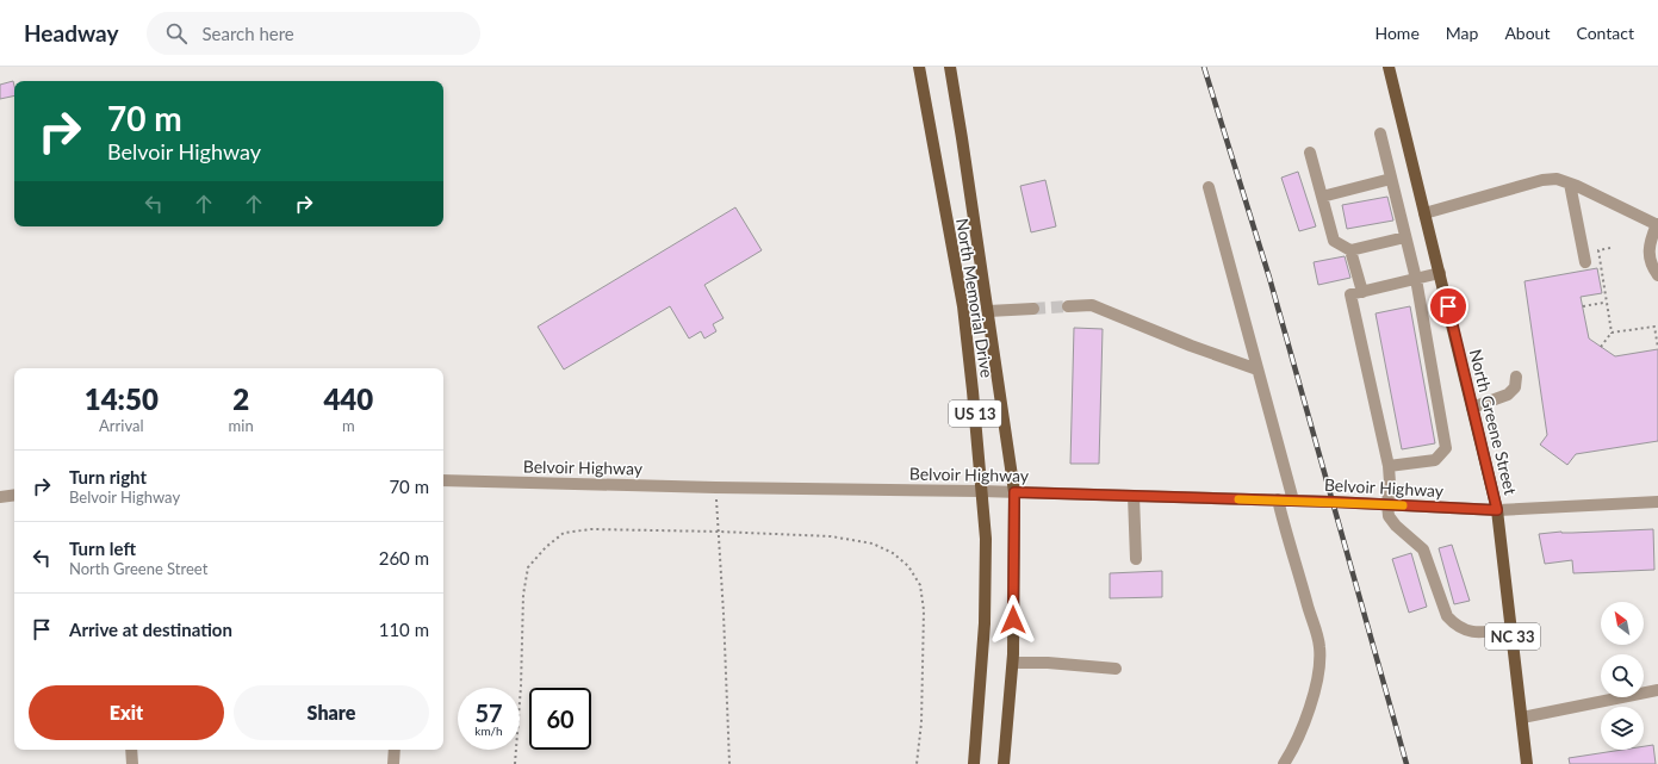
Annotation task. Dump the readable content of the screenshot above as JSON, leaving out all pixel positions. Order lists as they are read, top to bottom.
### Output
{
  "streets": {
    "main road": [
      "North Memorial Drive",
      "US 13",
      "North Greene Street",
      "NC 33"
    ],
    "street": ["Belvoir Highway"]
  },
  "crossings": [
    ["North Memorial Drive", "Belvoir Highway"],
    ["North Greene Street", "Belvoir Highway"]
  ],
  "north": "top left",
  "page": {
    "header": "Headway",
    "search": "Search here",
    "nav": [
      "Home",
      "Map",
      "About",
      "Contact"
    ],
    "turn": ["70 m", "Belvoir Highway"],
    "eta": [
      "14:50",
      "Arrival",
      "2",
      "min",
      "440",
      "m"
    ],
    "list": [
      {
        "name": "Turn right",
        "note": "Belvoir Highway",
        "value": "70 m"
      },
      {
        "name": "Turn left",
        "note": "North Greene Street",
        "value": "260 m"
      },
      {
        "name": "Arrive at destination",
        "value": "110 m"
      }
    ],
    "buttons": ["Exit", "Share"],
    "speed": "57 km/h",
    "limit": "60"
  }
}
